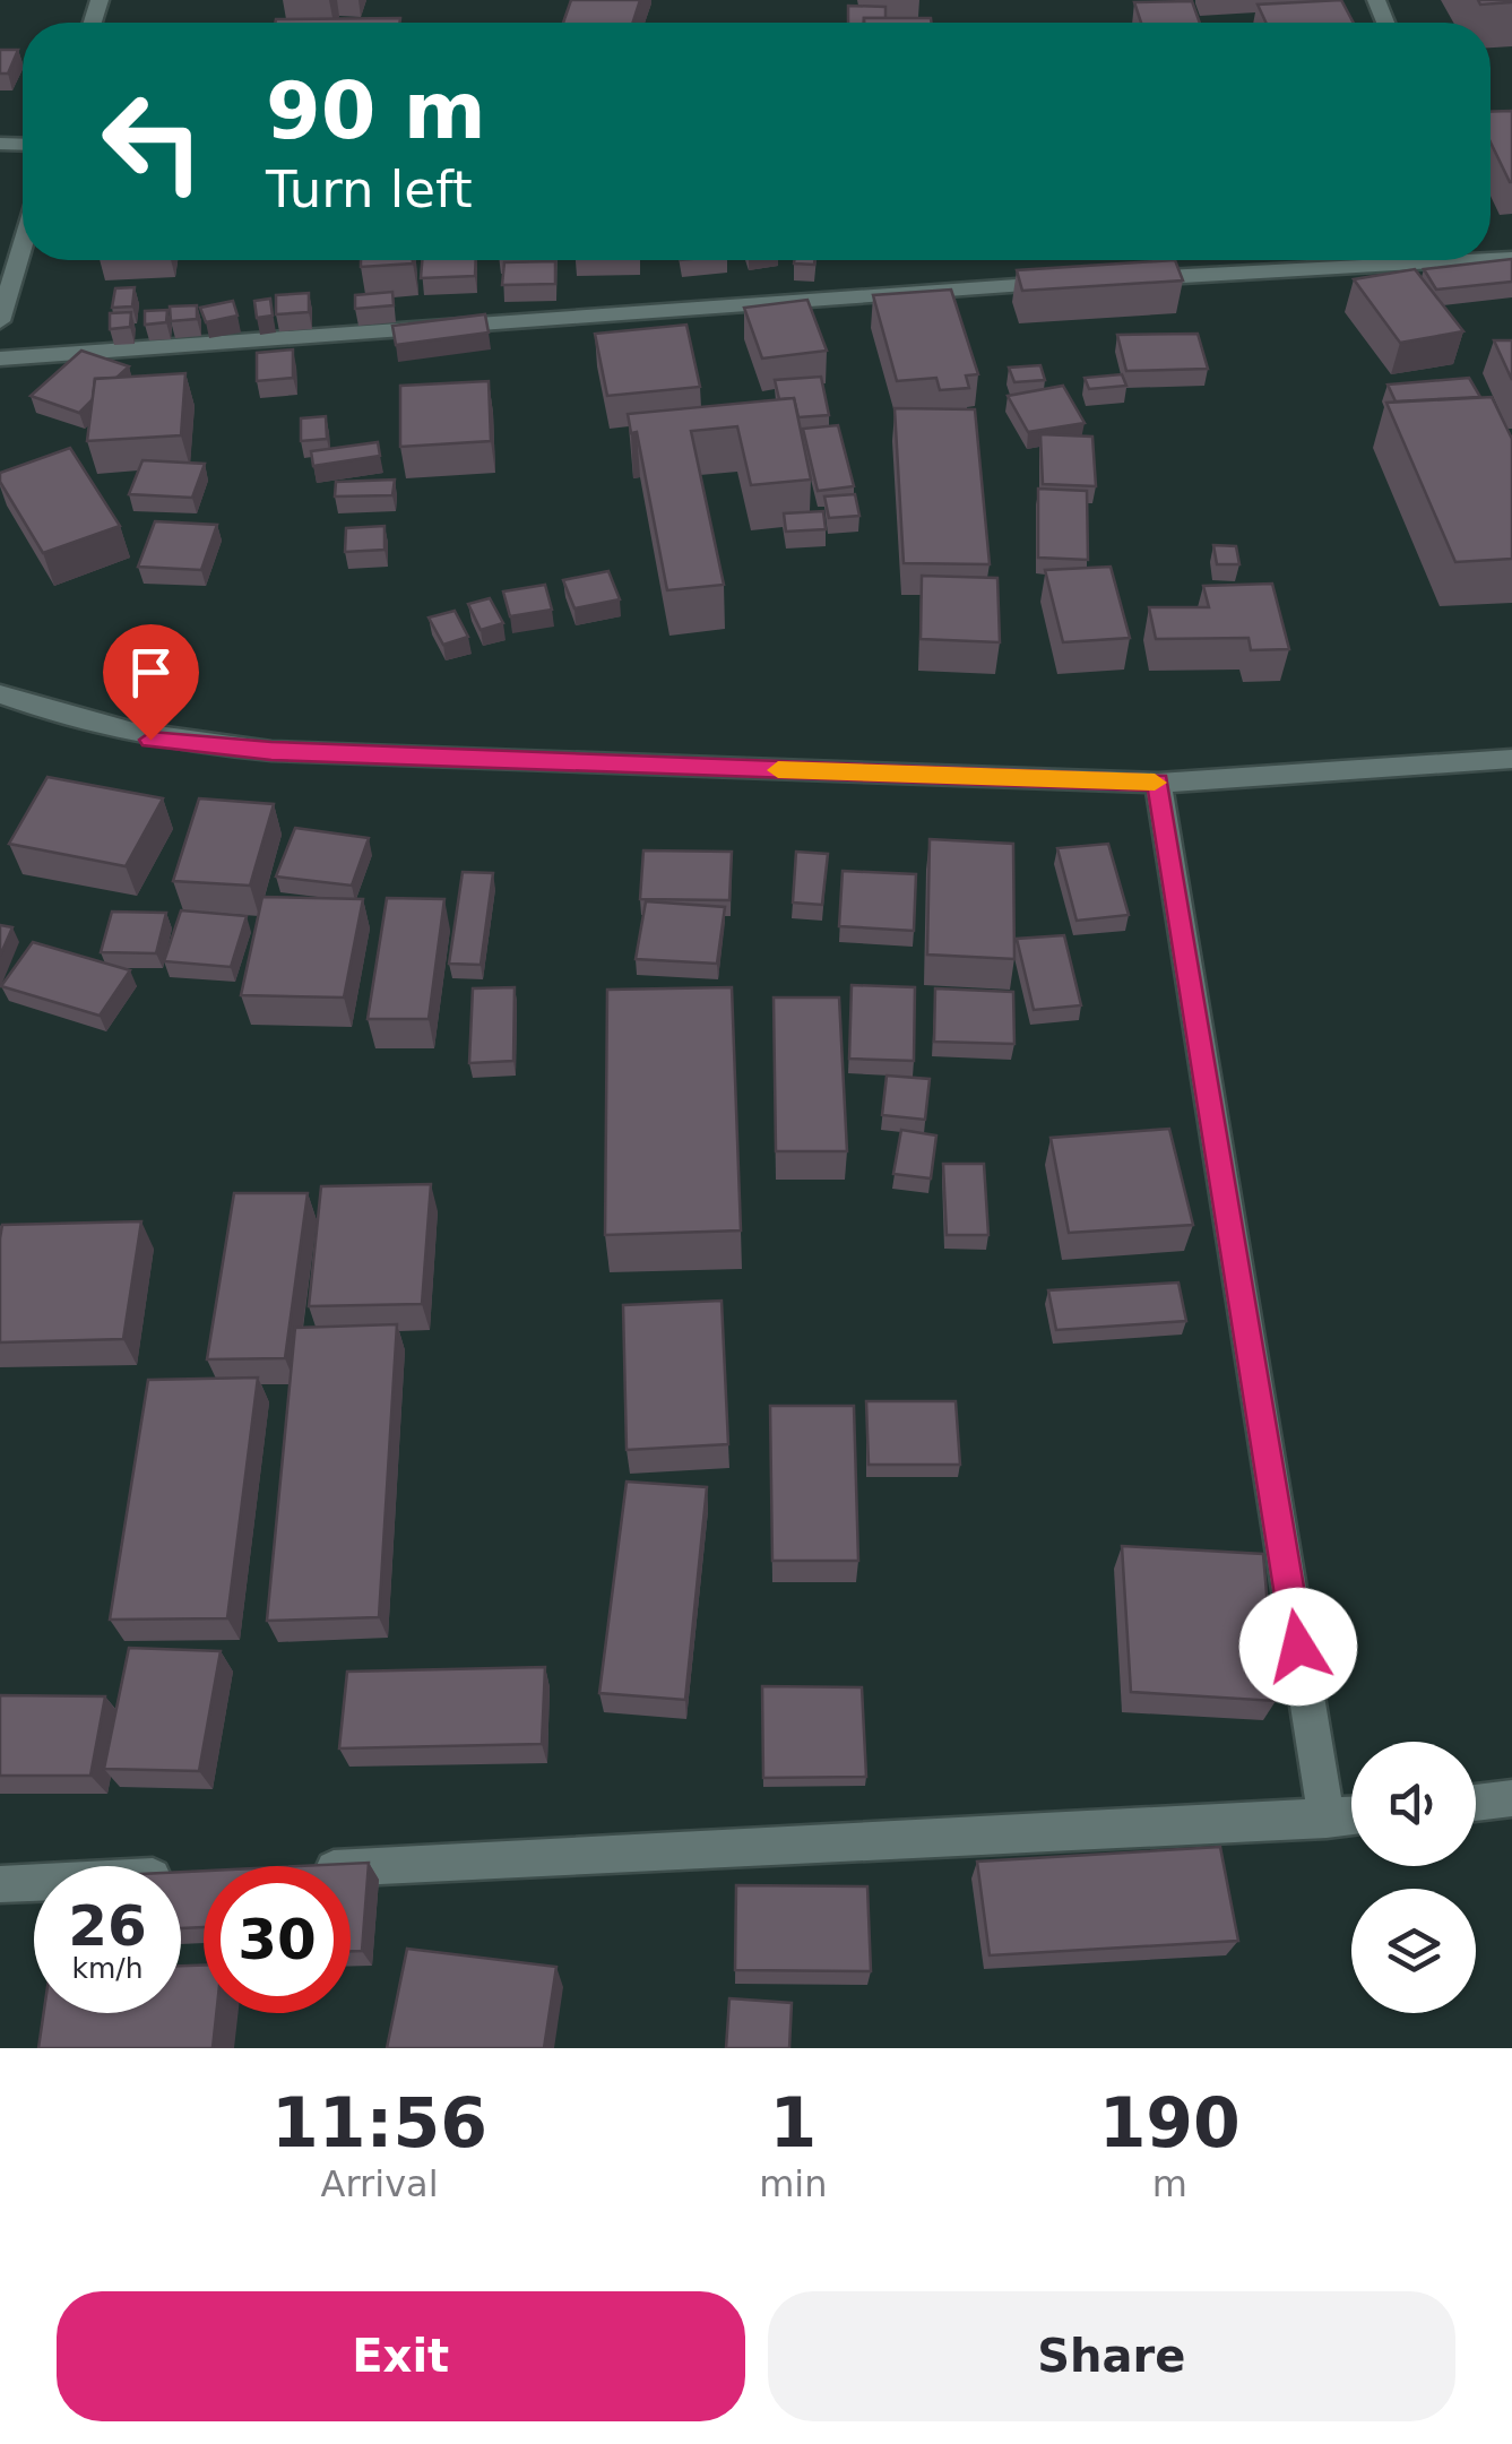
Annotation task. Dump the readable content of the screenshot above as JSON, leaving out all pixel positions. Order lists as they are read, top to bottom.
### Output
{
  "page": {
    "turn": ["90 m", "Turn left"],
    "speed": "26 km/h",
    "limit": "30",
    "eta": [
      "11:56",
      "Arrival",
      "1",
      "min",
      "190",
      "m"
    ],
    "buttons": ["Exit", "Share"]
  }
}
